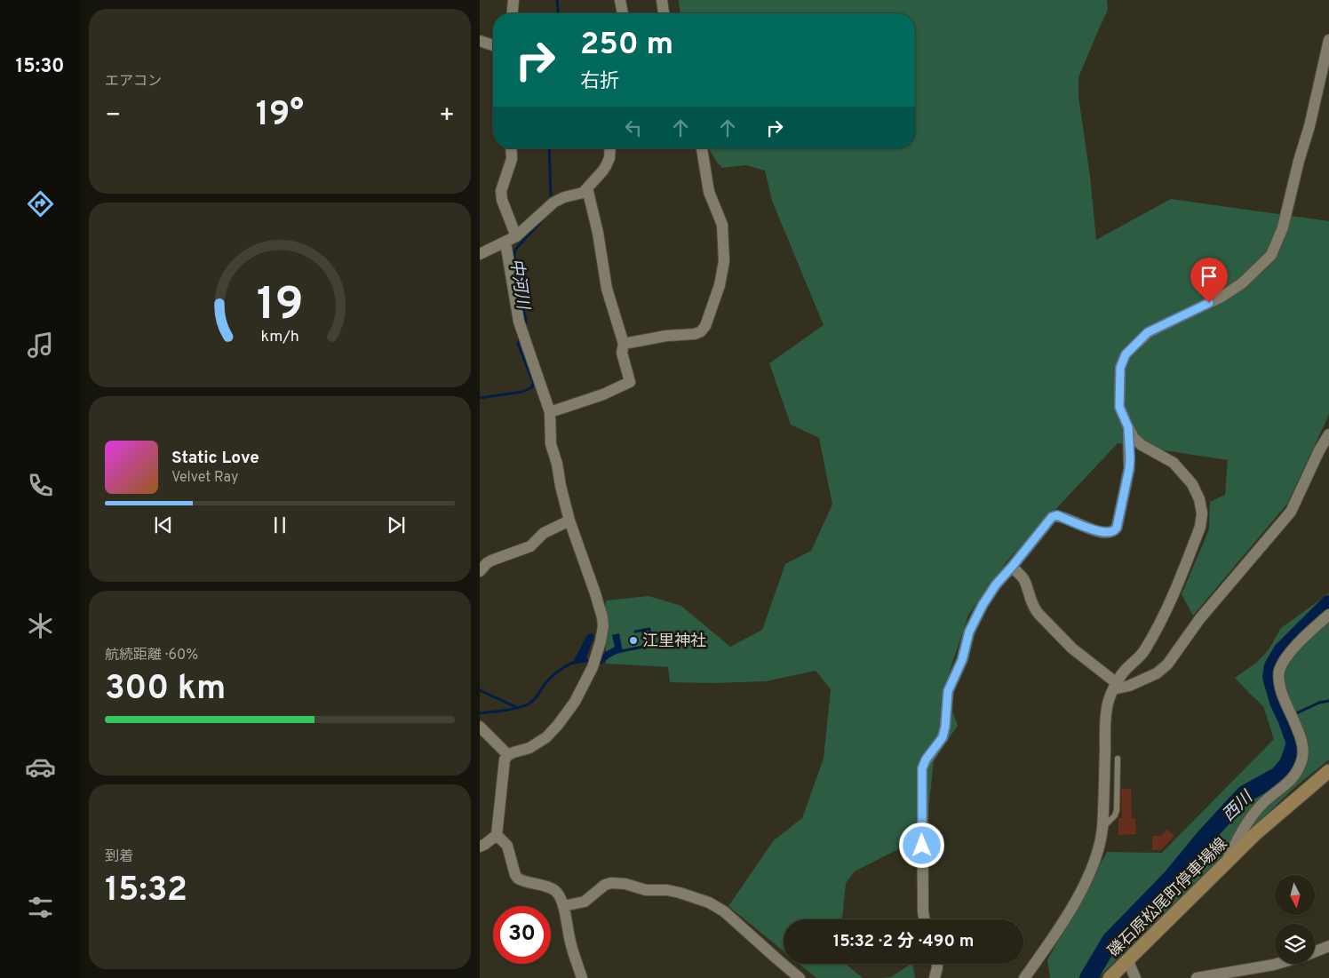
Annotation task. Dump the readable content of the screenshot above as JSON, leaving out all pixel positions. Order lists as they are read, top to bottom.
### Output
{
  "streets": {
    "main road": ["礫石原松尾町停車場線"]
  },
  "water": ["中河川", "西川"],
  "places": ["江里神社"],
  "north": "bottom",
  "page": {
    "tabs": "15:30",
    "tile": [
      "エアコン",
      ["航続距離 · 60%", "300 km"],
      ["到着", "15:32"]
    ],
    "turn": ["250 m", "右折"],
    "heat": ["−", "19°", "+"],
    "song": ["Static Love", "Velvet Ray"],
    "limit": "30",
    "trip": "15:32 · 2 分 · 490 m",
    "gauge": ["19", "km/h"]
  }
}
